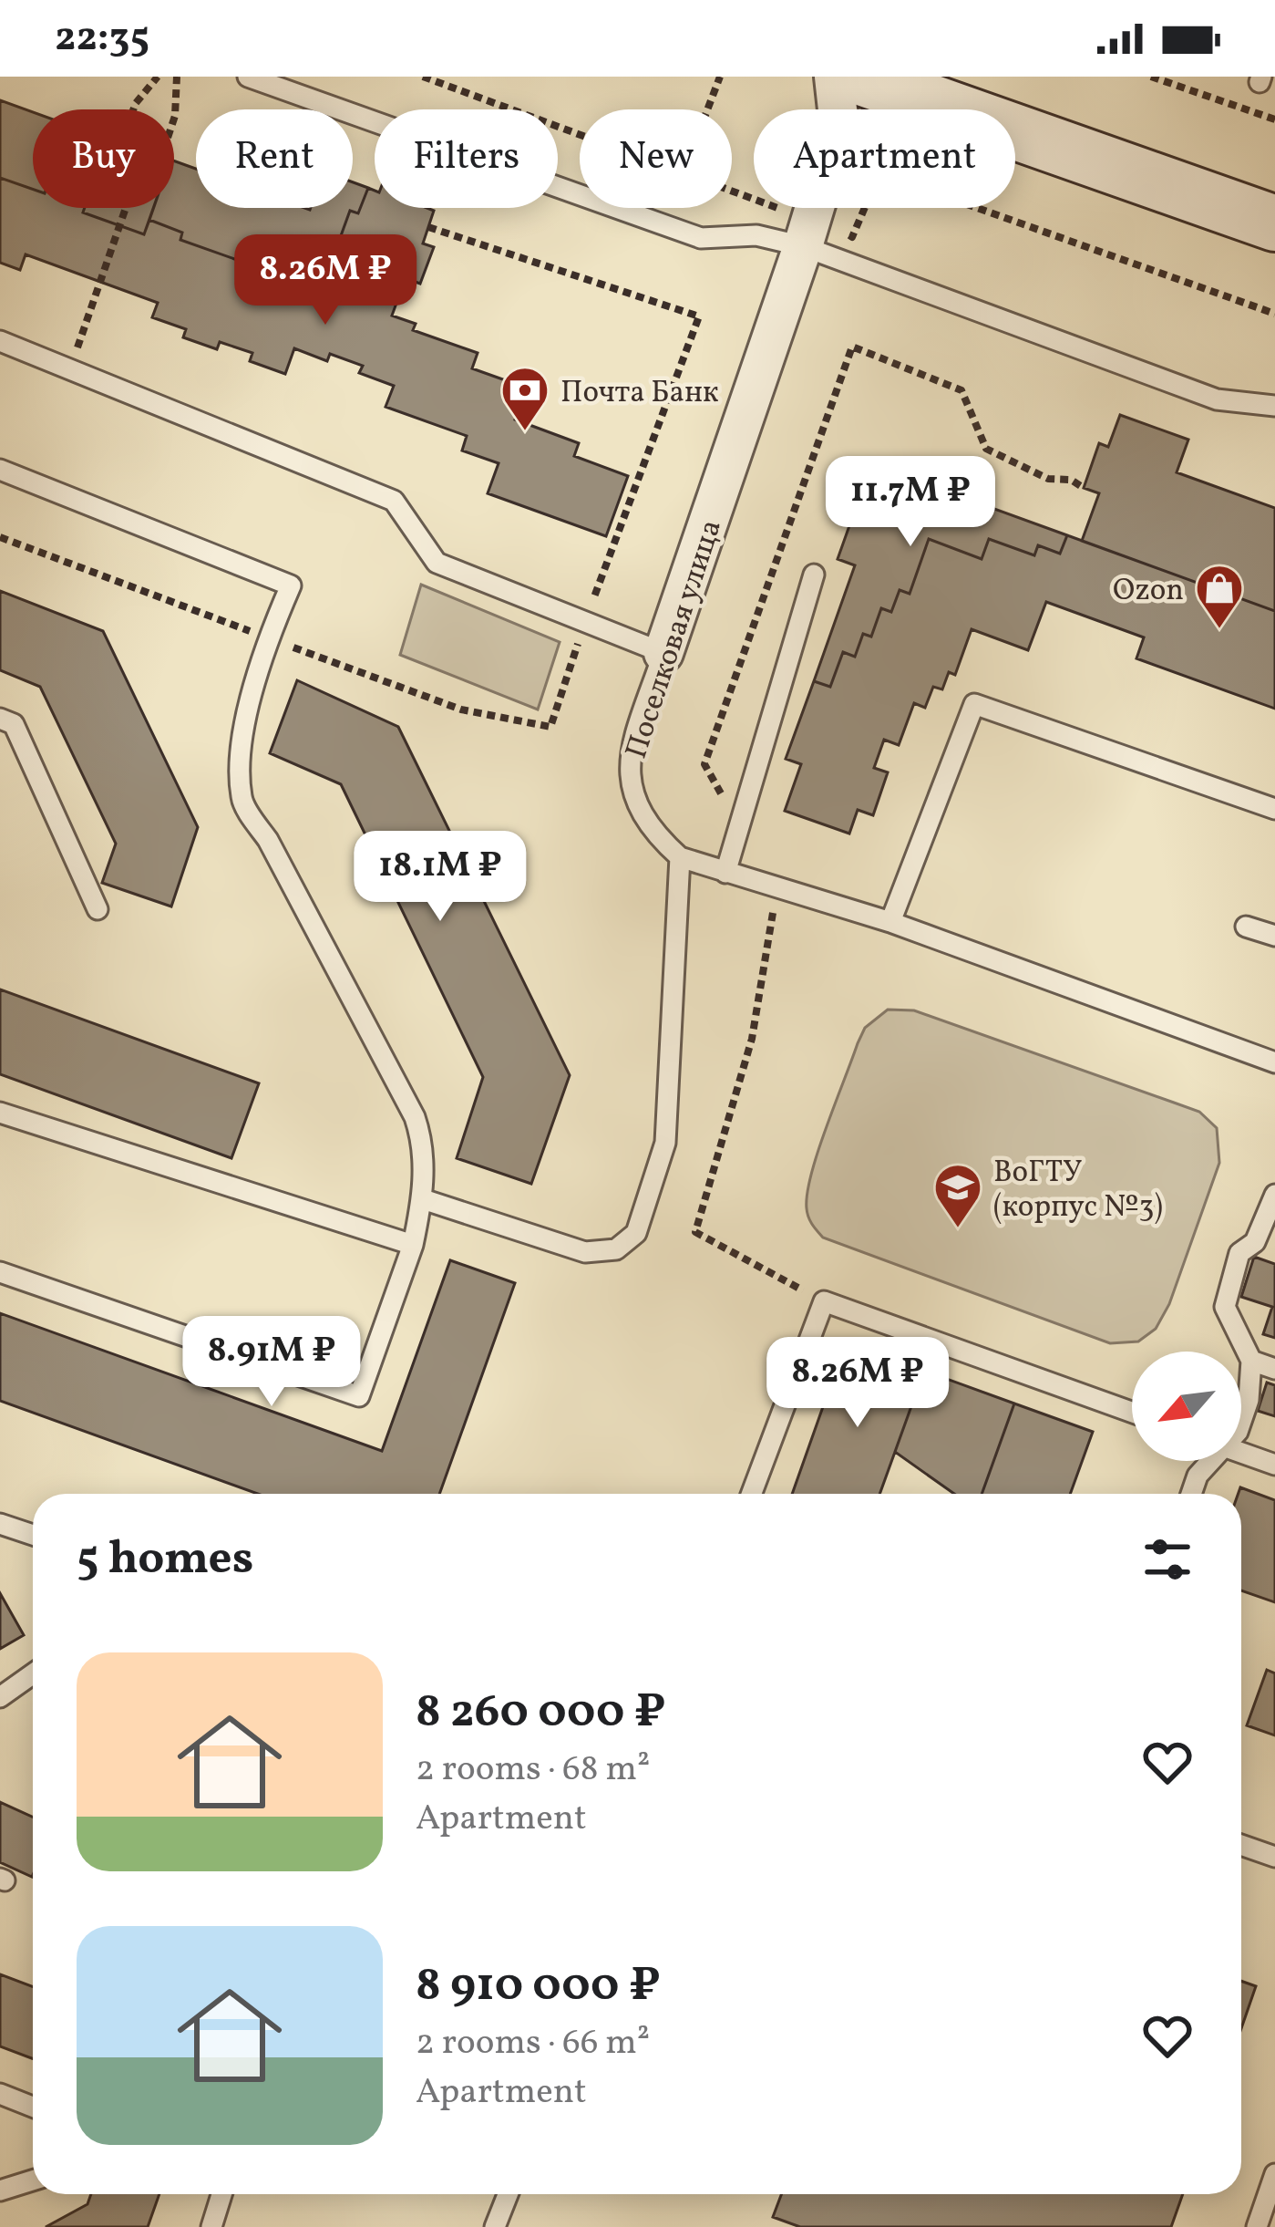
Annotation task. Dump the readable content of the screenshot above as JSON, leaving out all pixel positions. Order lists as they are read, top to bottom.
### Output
{
  "streets": {
    "street": ["Поселковая улица"]
  },
  "places": {
    "bank": ["Почта Банк"],
    "shop": ["Ozon"],
    "school or university": ["ВоГТУ (корпус №3)"]
  },
  "north": "bottom left",
  "page": {
    "status": "22:35",
    "chip": [
      "Buy",
      "Rent",
      "Filters",
      "New",
      "Apartment"
    ],
    "price": [
      "8.26M ₽",
      "11.7M ₽",
      "18.1M ₽",
      "8.91M ₽",
      "8.26M ₽"
    ],
    "heading": "5 homes",
    "list": [
      {
        "name": "8 260 000 ₽",
        "note": "2 rooms · 68 m² · Apartment"
      },
      {
        "name": "8 910 000 ₽",
        "note": "2 rooms · 66 m² · Apartment"
      }
    ]
  }
}
